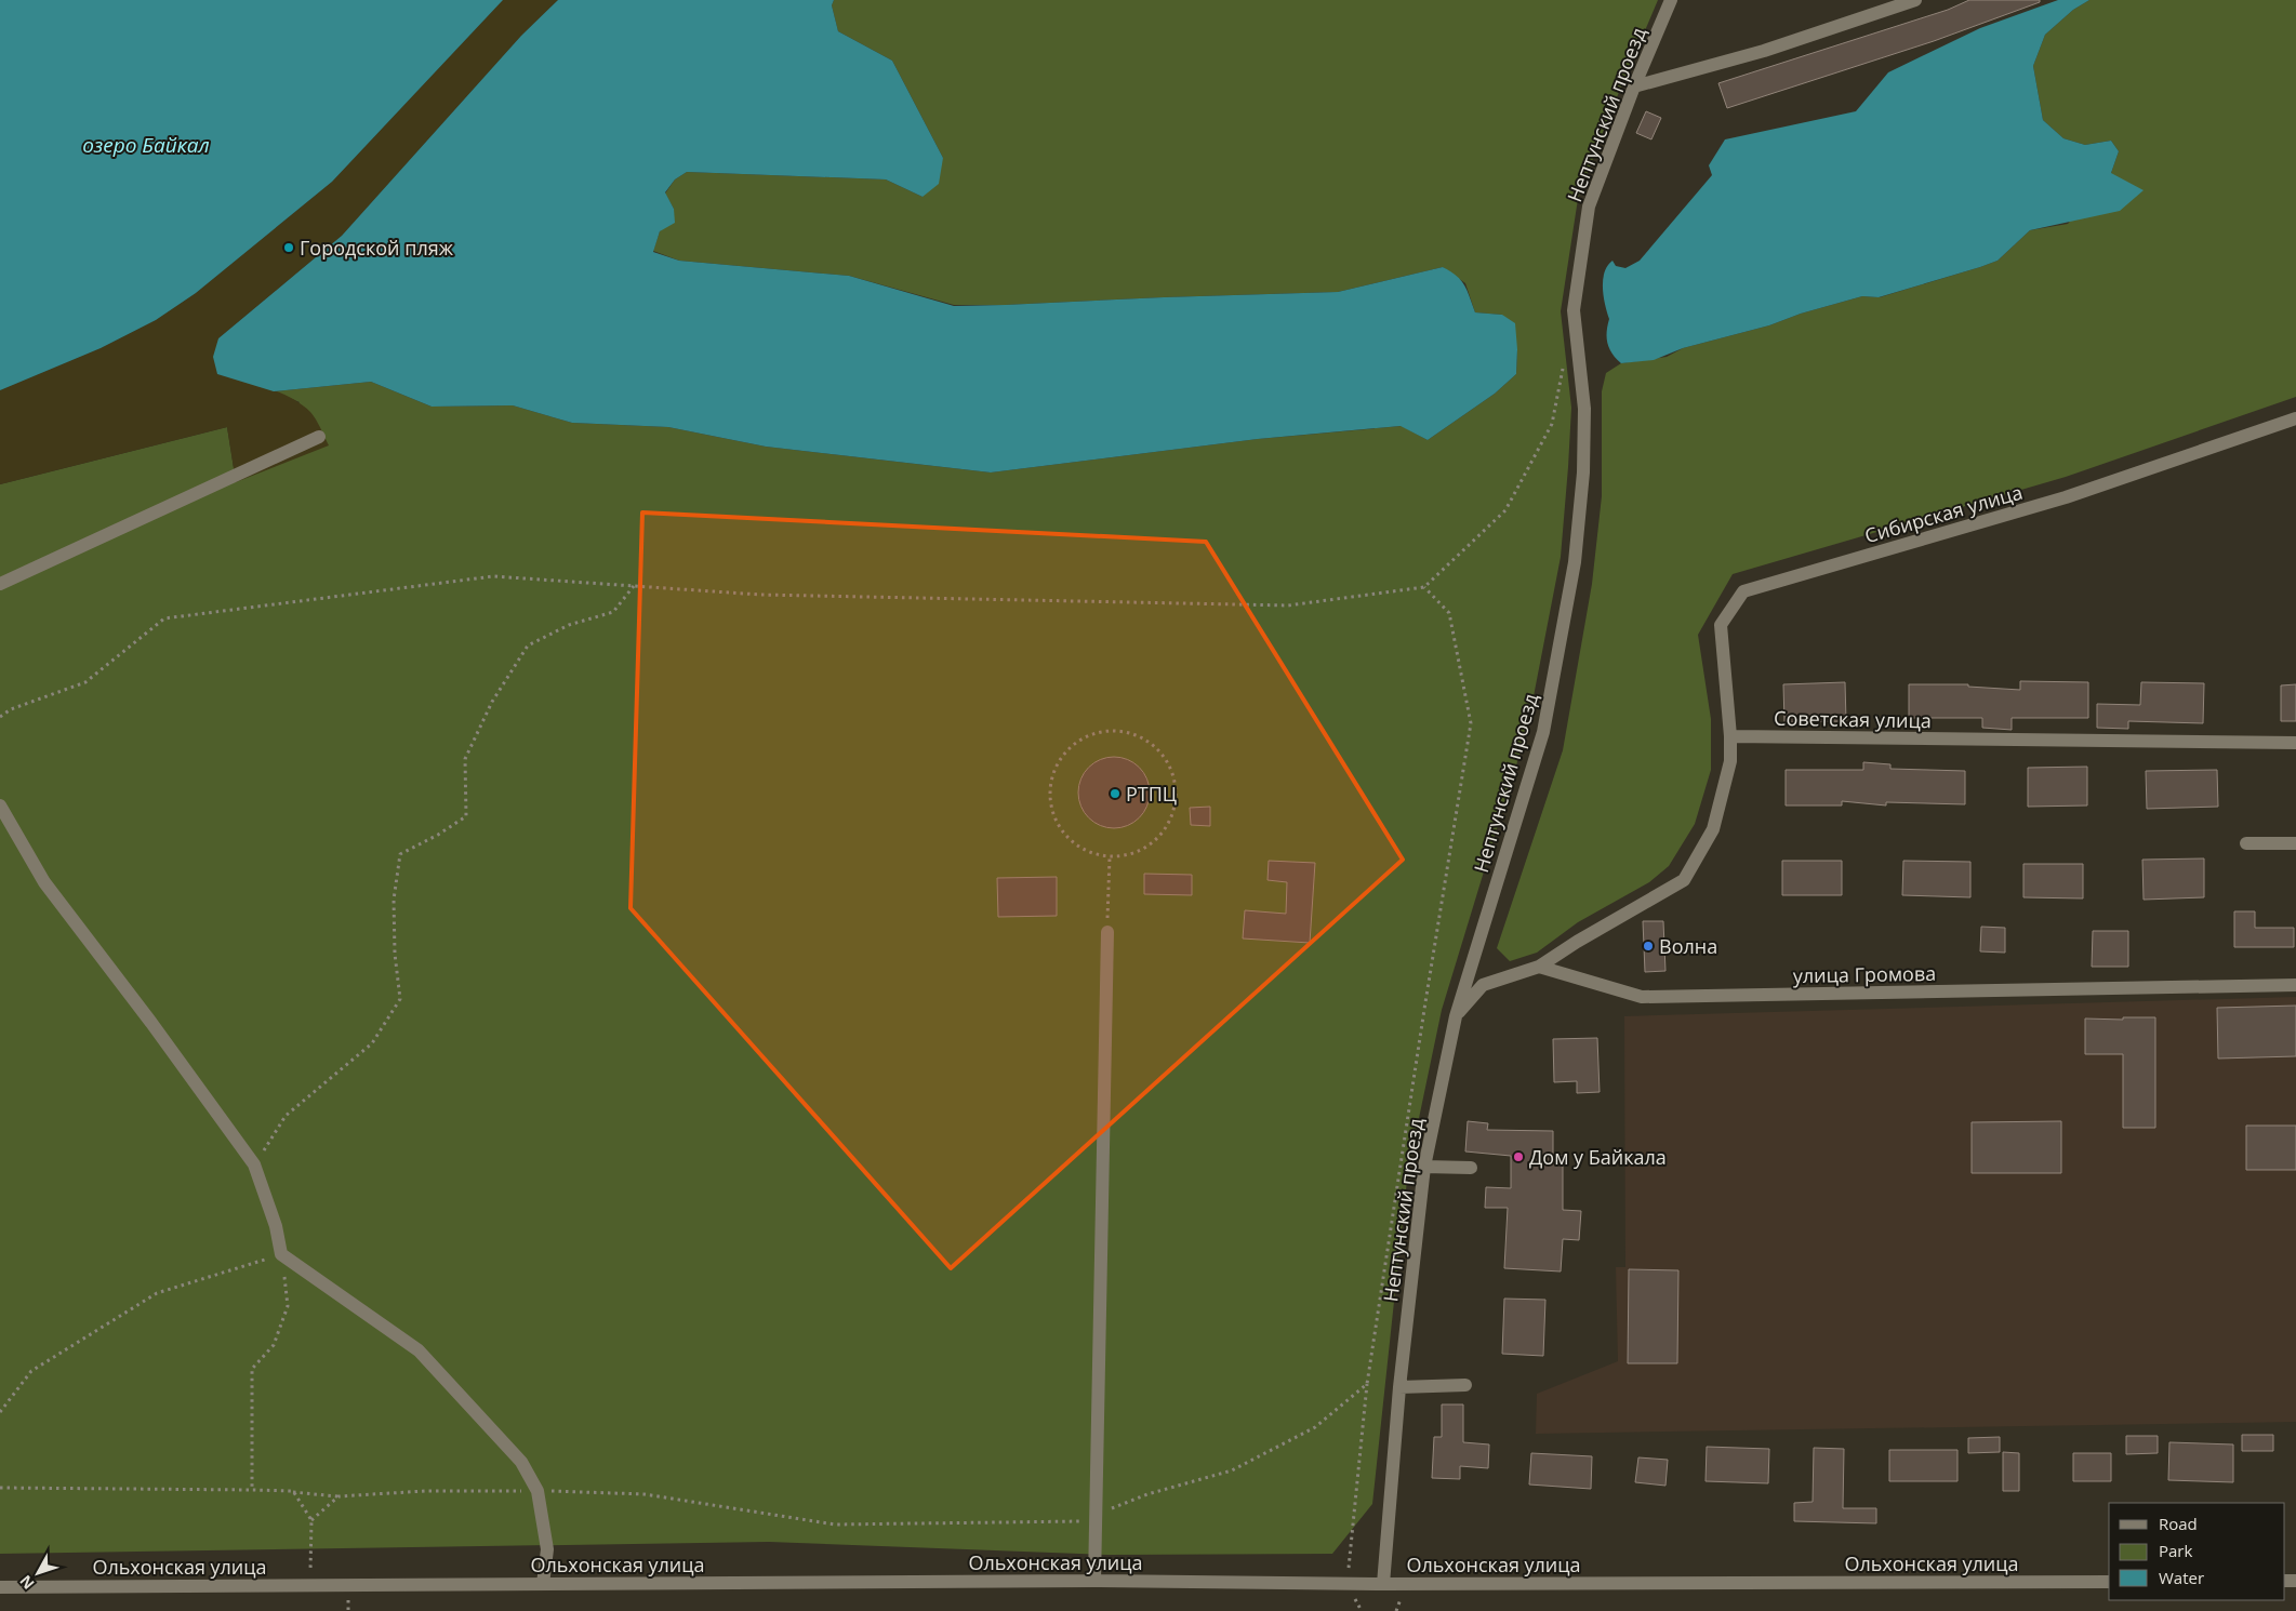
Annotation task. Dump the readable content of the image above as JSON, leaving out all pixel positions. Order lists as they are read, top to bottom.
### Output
{
  "streets": {
    "street": [
      "Нептунский проезд",
      "Сибирская улица",
      "Советская улица",
      "улица Громова",
      "Ольхонская улица"
    ]
  },
  "crossings": [
    ["Нептунский проезд", "Ольхонская улица"],
    ["Сибирская улица", "Советская улица"]
  ],
  "water": ["озеро Байкал"],
  "places": [
    "Городской пляж",
    "РТПЦ",
    "Волна",
    "Дом у Байкала"
  ],
  "legend": ["Road", "Park", "Water"],
  "north": "bottom left"
}
